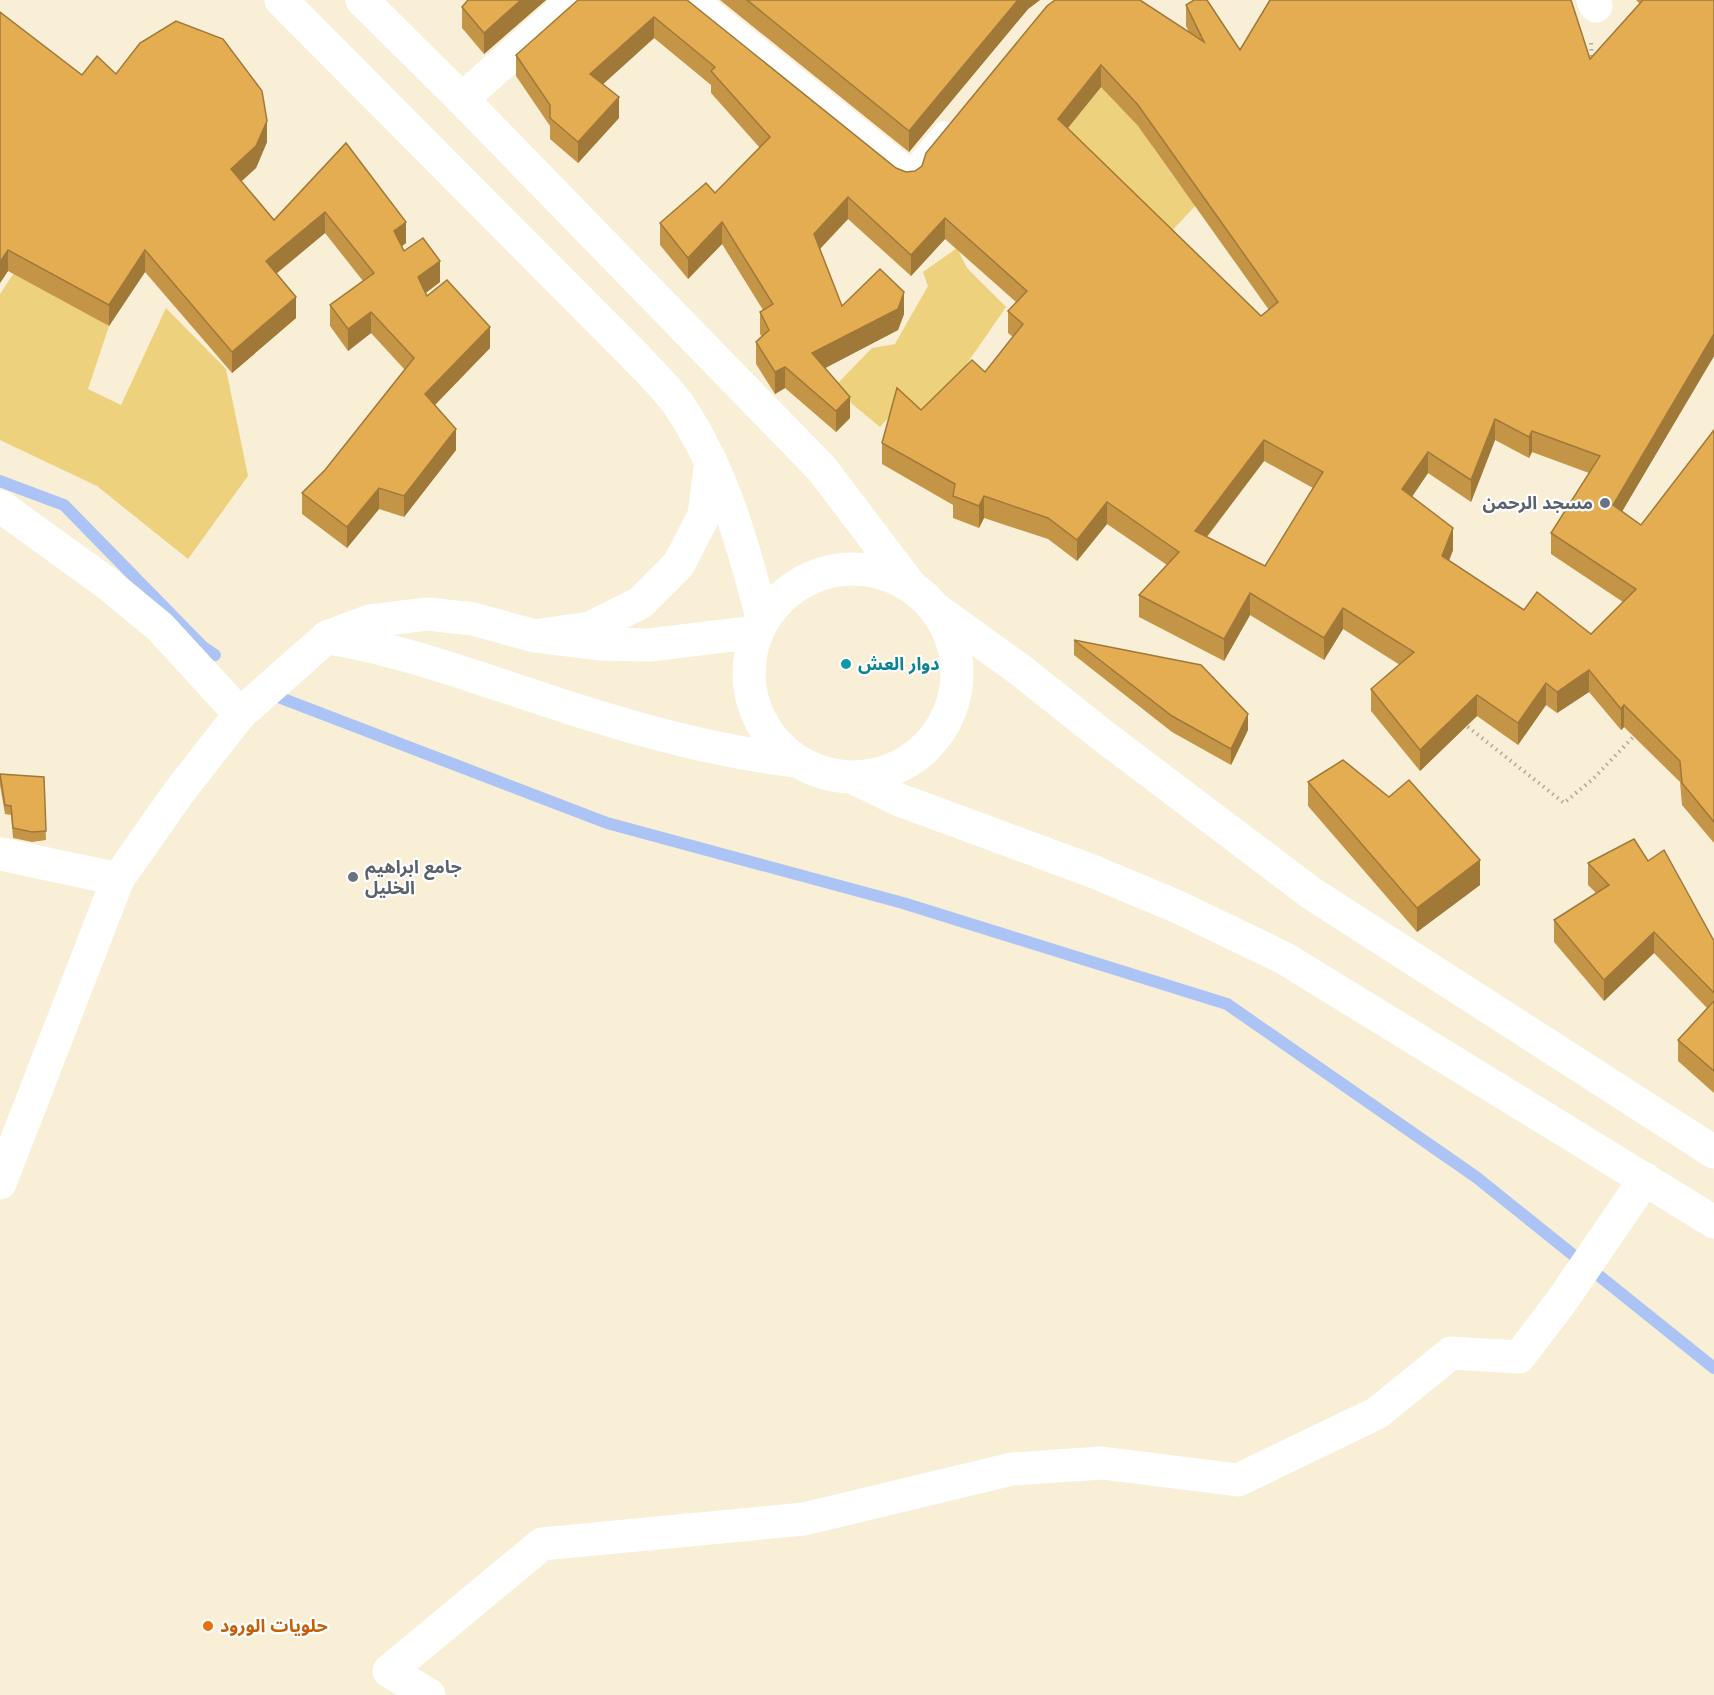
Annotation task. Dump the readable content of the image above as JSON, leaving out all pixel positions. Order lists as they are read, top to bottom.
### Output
{
  "places": [
    "مسجد الرحمن",
    "دوار العش",
    "جامع ابراهيم الخليل",
    "حلويات الورود"
  ]
}
